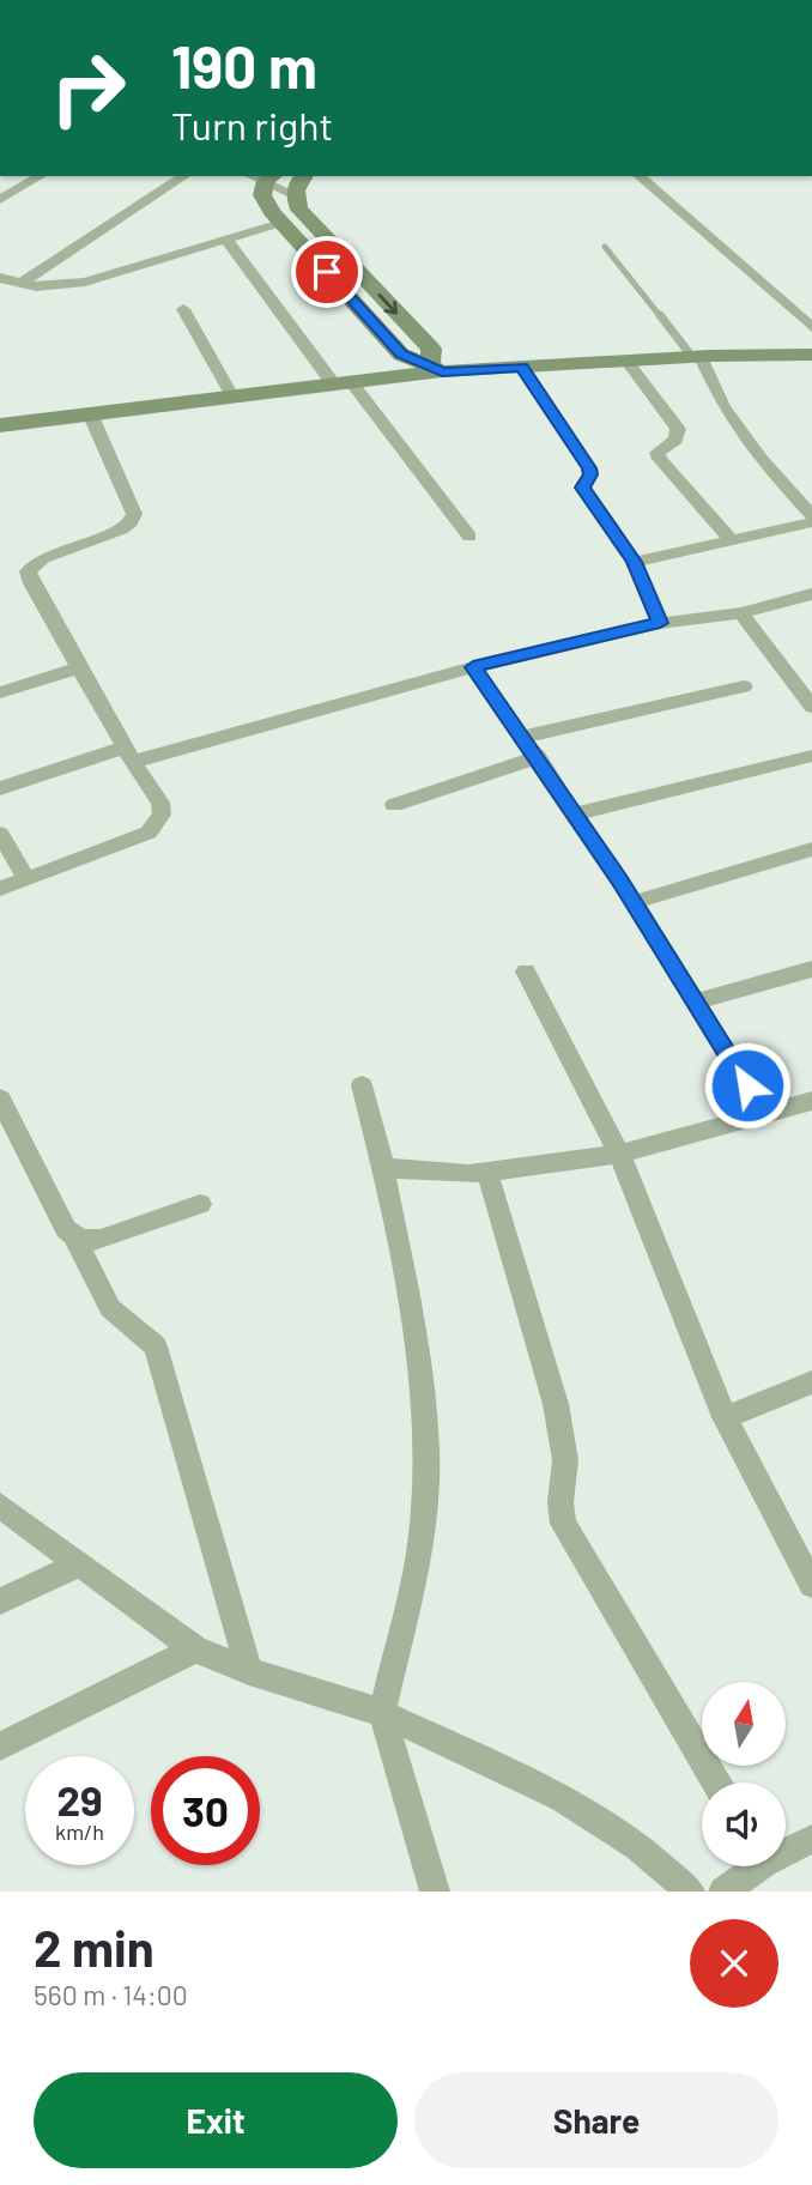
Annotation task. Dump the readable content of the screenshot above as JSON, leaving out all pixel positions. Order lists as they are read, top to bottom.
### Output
{
  "north": "top",
  "page": {
    "turn": ["190 m", "Turn right"],
    "speed": "29 km/h",
    "limit": "30",
    "heading": ["2 min", "560 m · 14:00"],
    "buttons": ["Exit", "Share"]
  }
}
